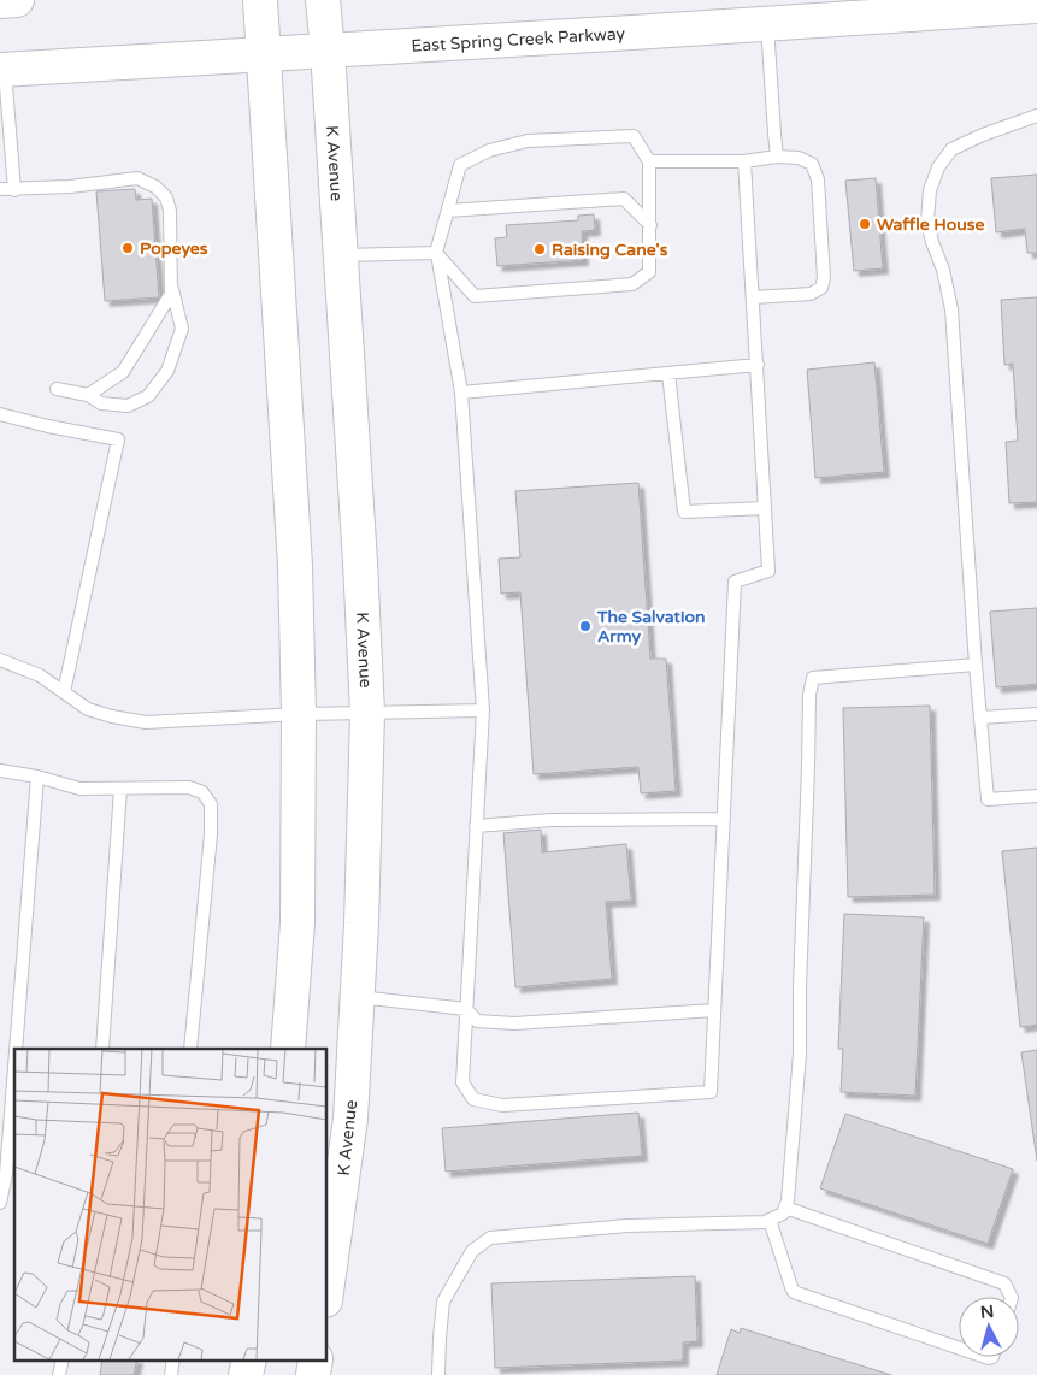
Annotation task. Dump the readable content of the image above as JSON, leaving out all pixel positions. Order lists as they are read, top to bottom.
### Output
{
  "streets": {
    "main road": ["East Spring Creek Parkway", "K Avenue"]
  },
  "crossings": [
    ["East Spring Creek Parkway", "K Avenue"]
  ],
  "places": [
    "Waffle House",
    "Popeyes",
    "Raising Cane's",
    "The Salvation Army"
  ],
  "north": "top"
}
